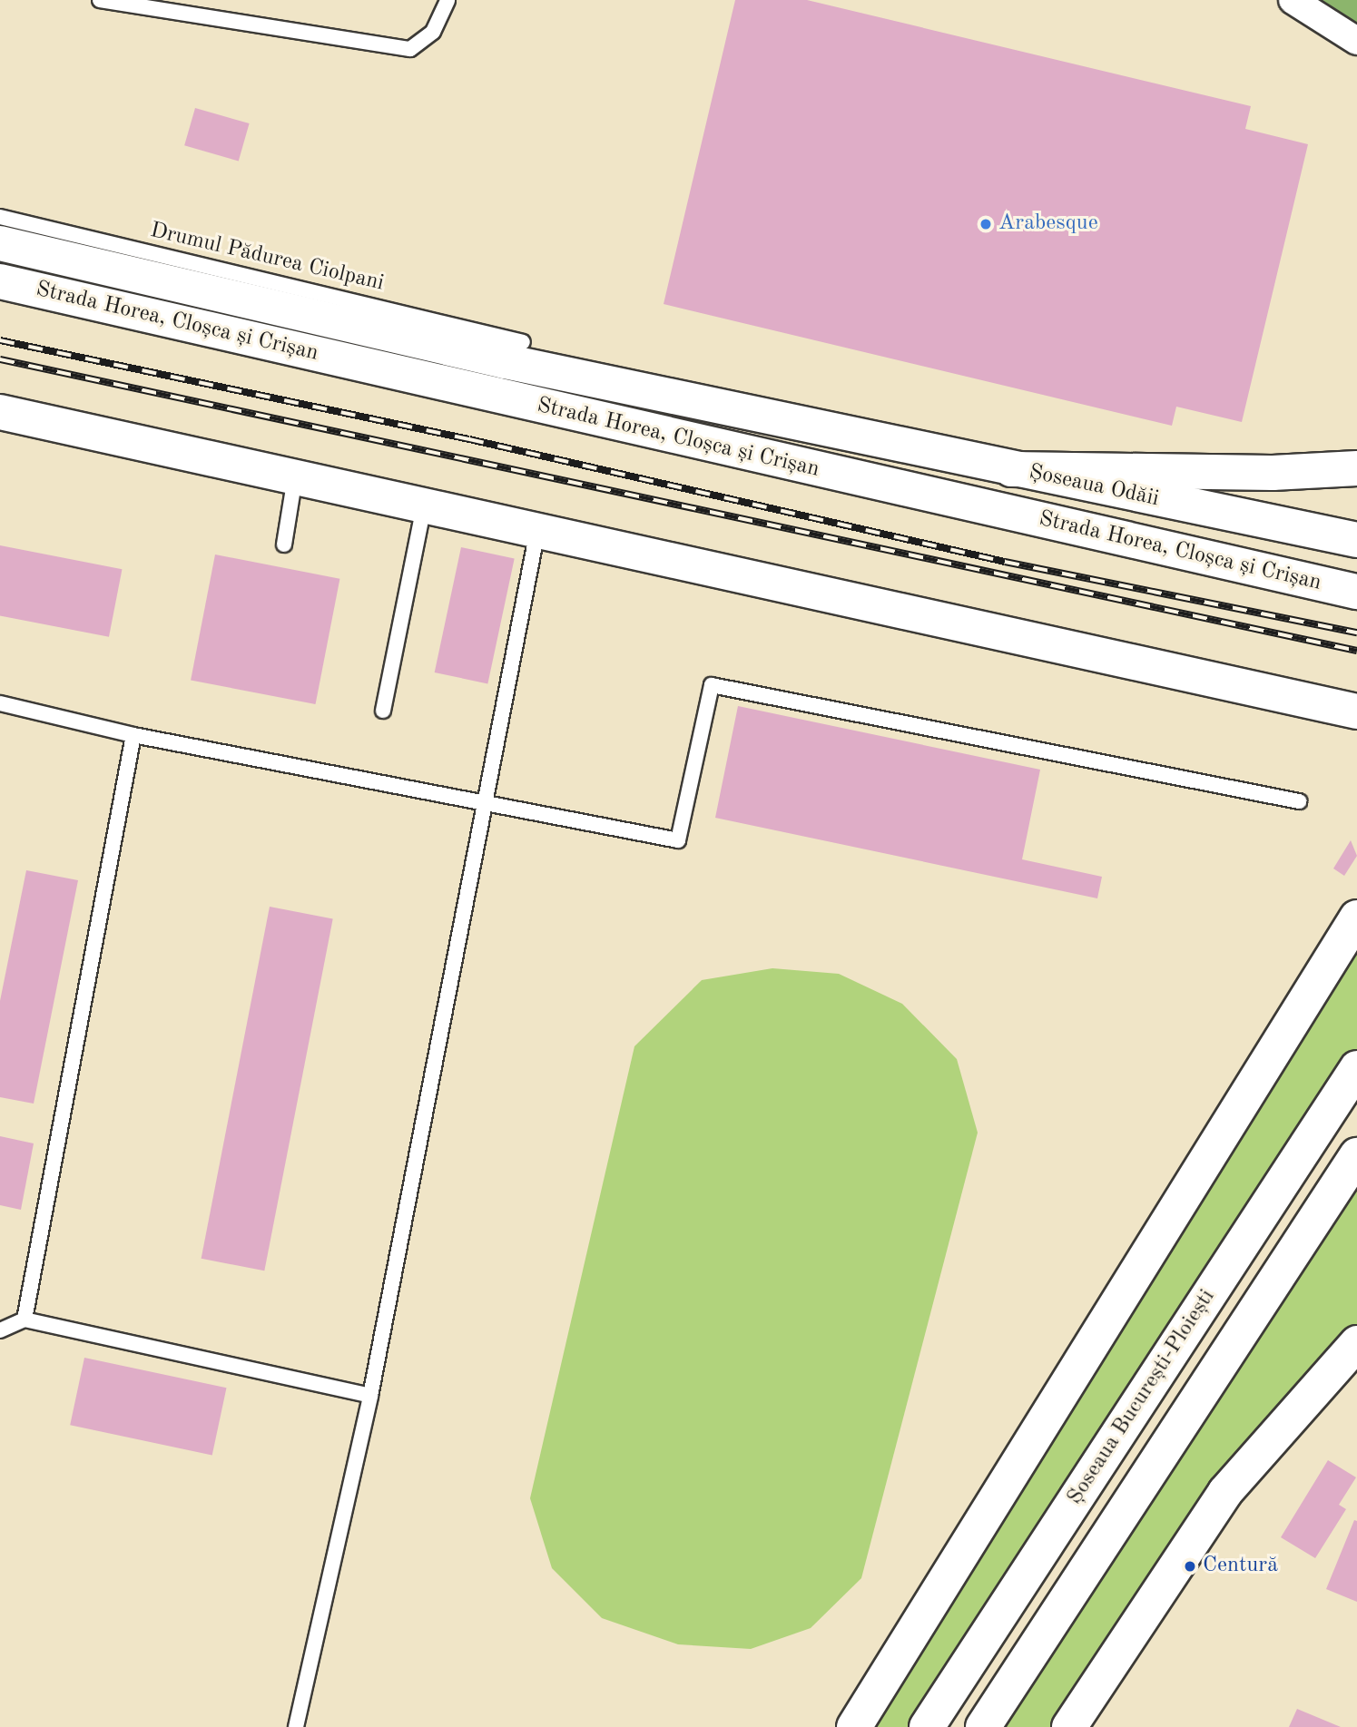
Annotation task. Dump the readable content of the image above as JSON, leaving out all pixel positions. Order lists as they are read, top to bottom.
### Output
{
  "streets": {
    "main road": ["Strada Horea, Cloșca și Crișan", "Șoseaua Odăii", "Șoseaua București-Ploiești"],
    "lane": ["Drumul Pădurea Ciolpani"]
  },
  "crossings": [
    ["Drumul Pădurea Ciolpani", "Strada Horea, Cloșca și Crișan"],
    ["Strada Horea, Cloșca și Crișan", "Șoseaua Odăii"]
  ],
  "places": ["Arabesque", "Centură"]
}
